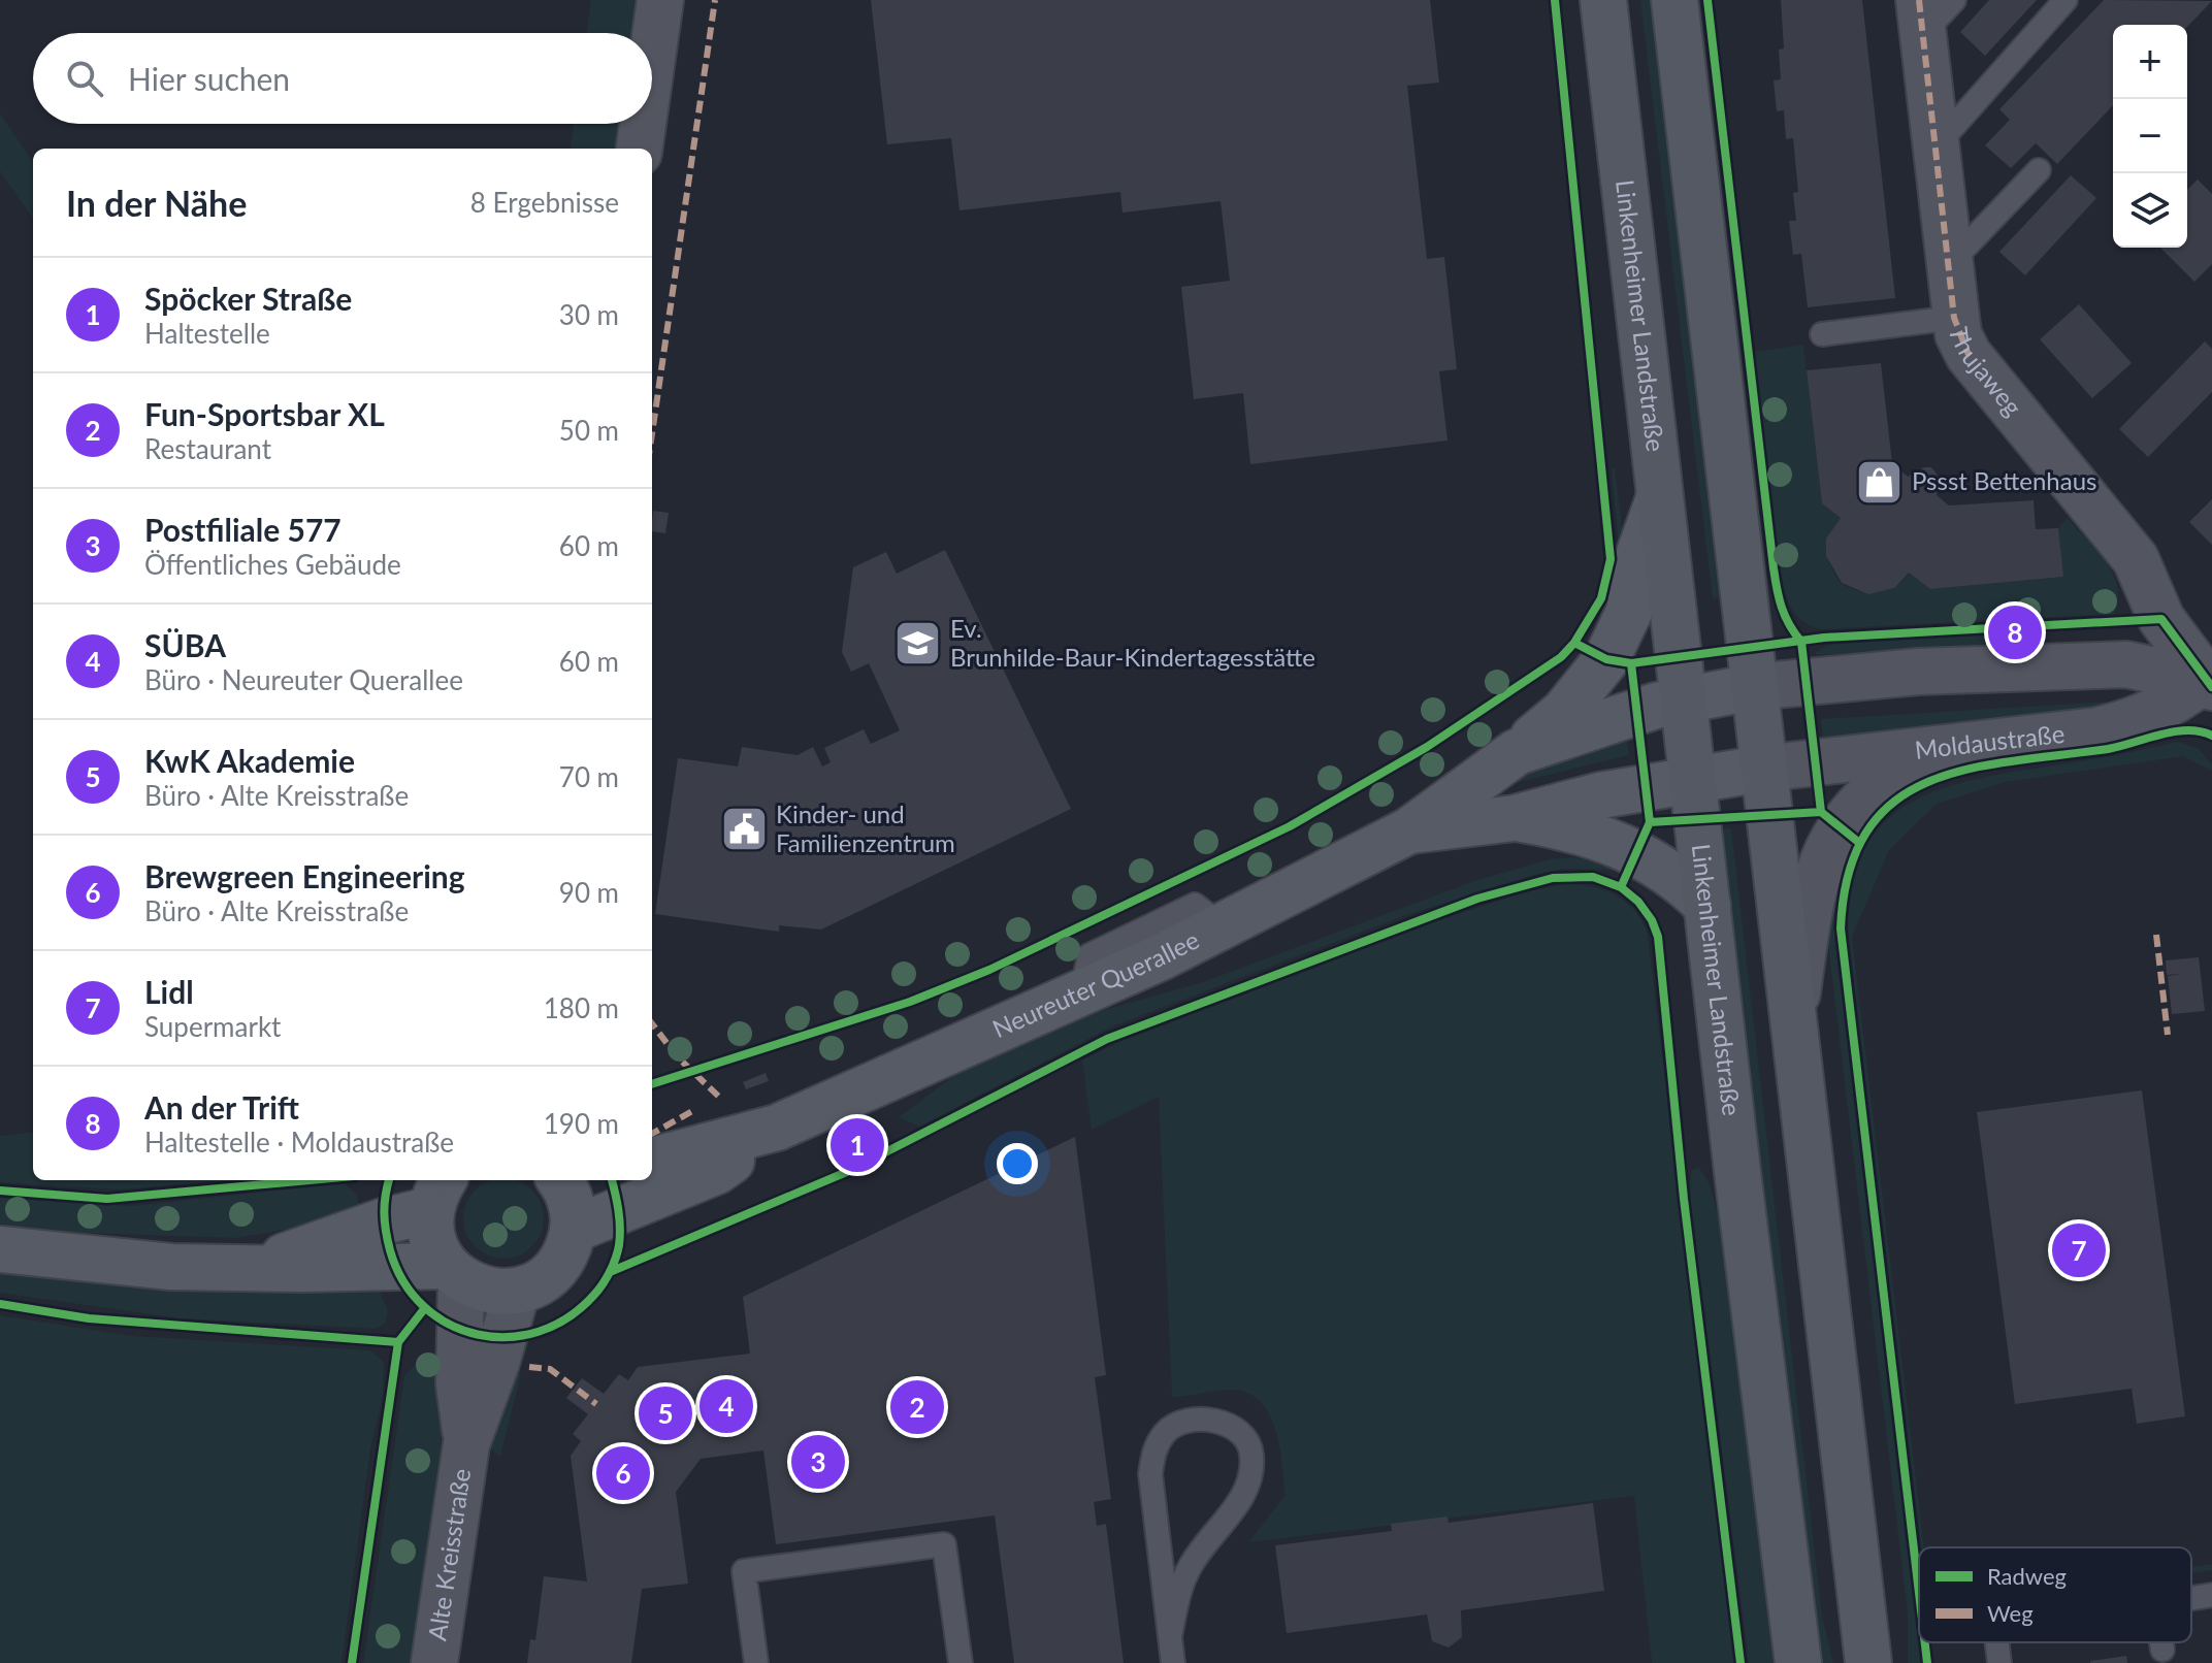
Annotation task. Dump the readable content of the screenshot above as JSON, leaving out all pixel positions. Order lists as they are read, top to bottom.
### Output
{
  "streets": {
    "main road": ["Linkenheimer Landstraße"],
    "street": [
      "Thujaweg",
      "Moldaustraße",
      "Neureuter Querallee",
      "Alte Kreisstraße"
    ]
  },
  "crossings": [
    ["Linkenheimer Landstraße", "Neureuter Querallee"],
    ["Thujaweg", "Moldaustraße"],
    ["Moldaustraße", "Neureuter Querallee"]
  ],
  "places": {
    "shop": ["Pssst Bettenhaus"],
    "school or university": ["Ev. Brunhilde-Baur-Kindertagesstätte"],
    "public building": ["Kinder- und Familienzentrum"]
  },
  "legend": ["Radweg", "Weg"],
  "page": {
    "map_buttons": ["+", "−"],
    "search": "Hier suchen",
    "heading": ["In der Nähe", "8 Ergebnisse"],
    "list": [
      {
        "mark": "1",
        "name": "Spöcker Straße",
        "note": "Haltestelle",
        "value": "30 m"
      },
      {
        "mark": "2",
        "name": "Fun-Sportsbar XL",
        "note": "Restaurant",
        "value": "50 m"
      },
      {
        "mark": "3",
        "name": "Postfiliale 577",
        "note": "Öffentliches Gebäude",
        "value": "60 m"
      },
      {
        "mark": "4",
        "name": "SÜBA",
        "note": "Büro · Neureuter Querallee",
        "value": "60 m"
      },
      {
        "mark": "5",
        "name": "KwK Akademie",
        "note": "Büro · Alte Kreisstraße",
        "value": "70 m"
      },
      {
        "mark": "6",
        "name": "Brewgreen Engineering",
        "note": "Büro · Alte Kreisstraße",
        "value": "90 m"
      },
      {
        "mark": "7",
        "name": "Lidl",
        "note": "Supermarkt",
        "value": "180 m"
      },
      {
        "mark": "8",
        "name": "An der Trift",
        "note": "Haltestelle · Moldaustraße",
        "value": "190 m"
      }
    ],
    "pins": [
      "8",
      "1",
      "7",
      "4",
      "2",
      "5",
      "3",
      "6"
    ]
  }
}
